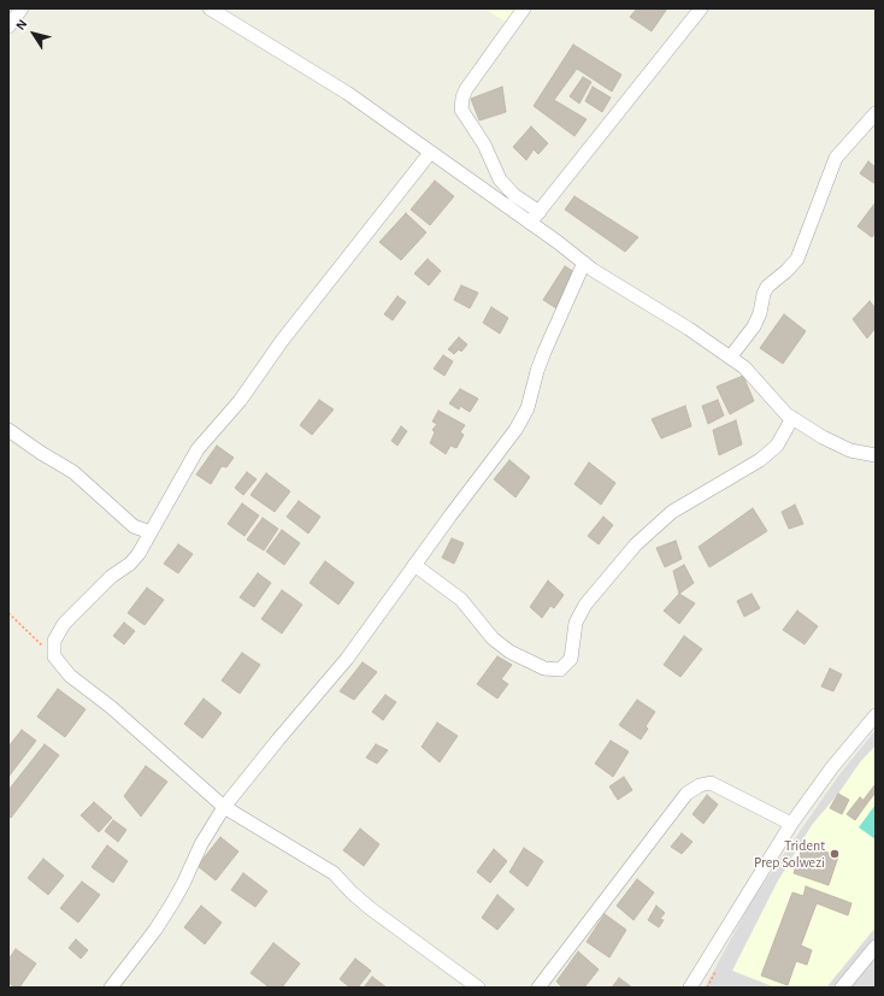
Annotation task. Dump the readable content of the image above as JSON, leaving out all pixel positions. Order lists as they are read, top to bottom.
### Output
{
  "places": ["Trident Prep Solwezi"],
  "north": "top left"
}
